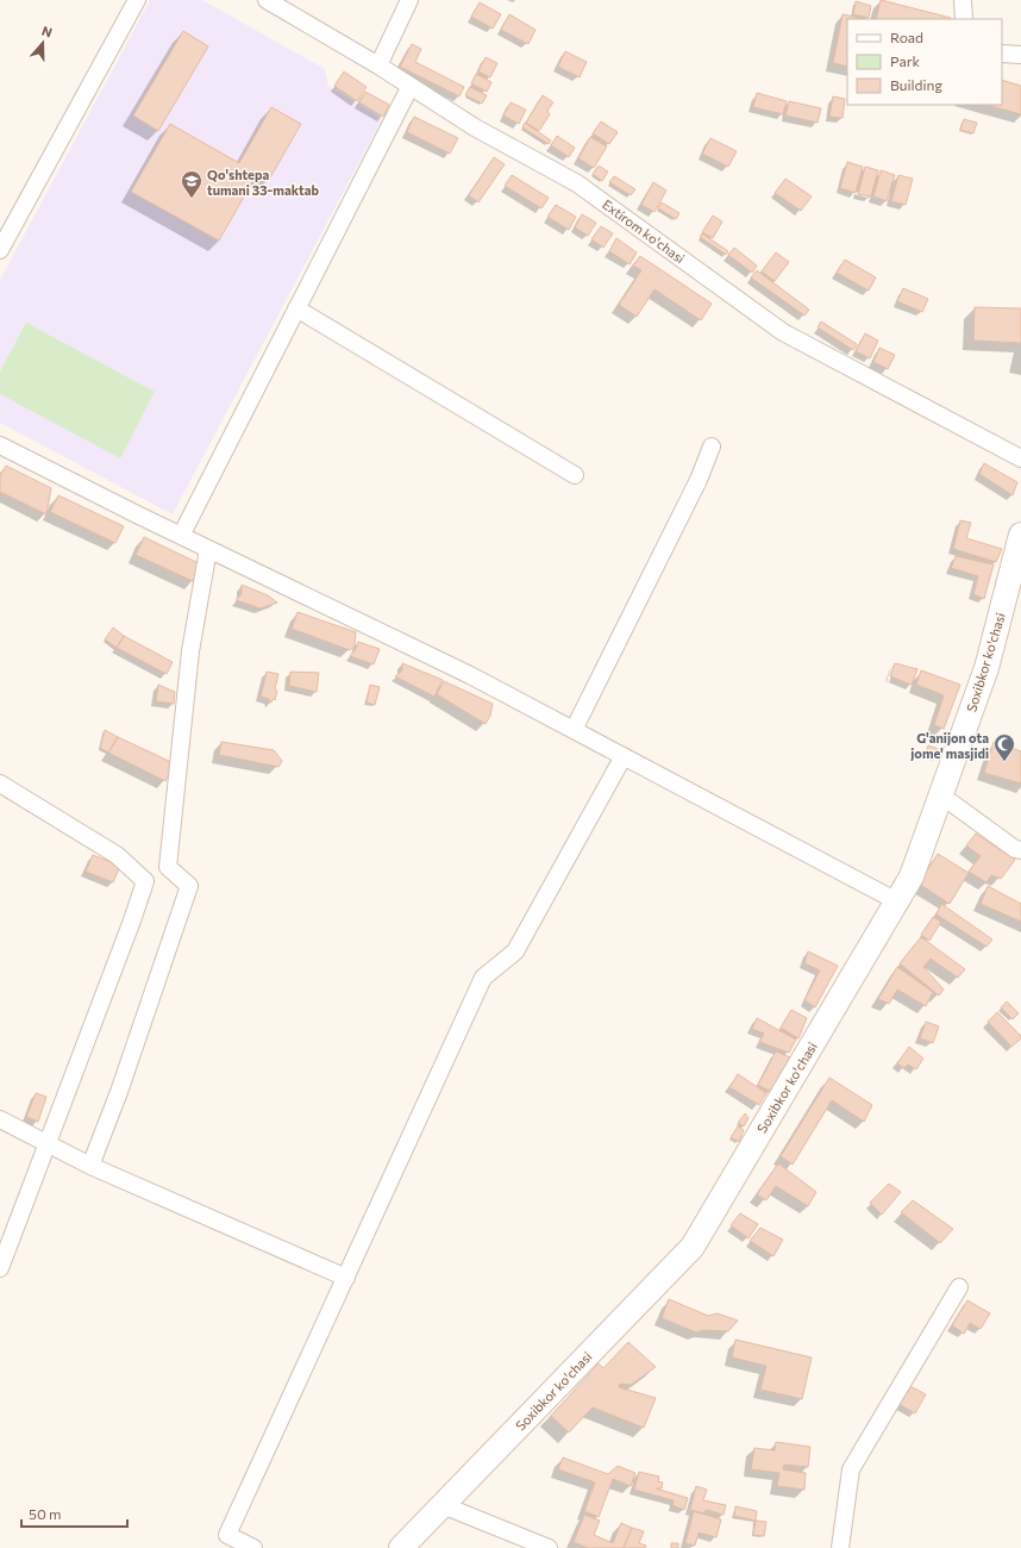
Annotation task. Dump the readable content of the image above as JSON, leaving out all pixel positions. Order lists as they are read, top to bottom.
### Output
{
  "streets": {
    "main road": ["Soxibkor ko'chasi"],
    "street": ["Extirom ko'chasi"]
  },
  "places": {
    "school or university": ["Qo'shtepa tumani 33-maktab"],
    "mosque": ["G'anijon ota jome' masjidi"]
  },
  "legend": ["Road", "Park", "Building"],
  "scale_bar": "50 m",
  "north": "top"
}
